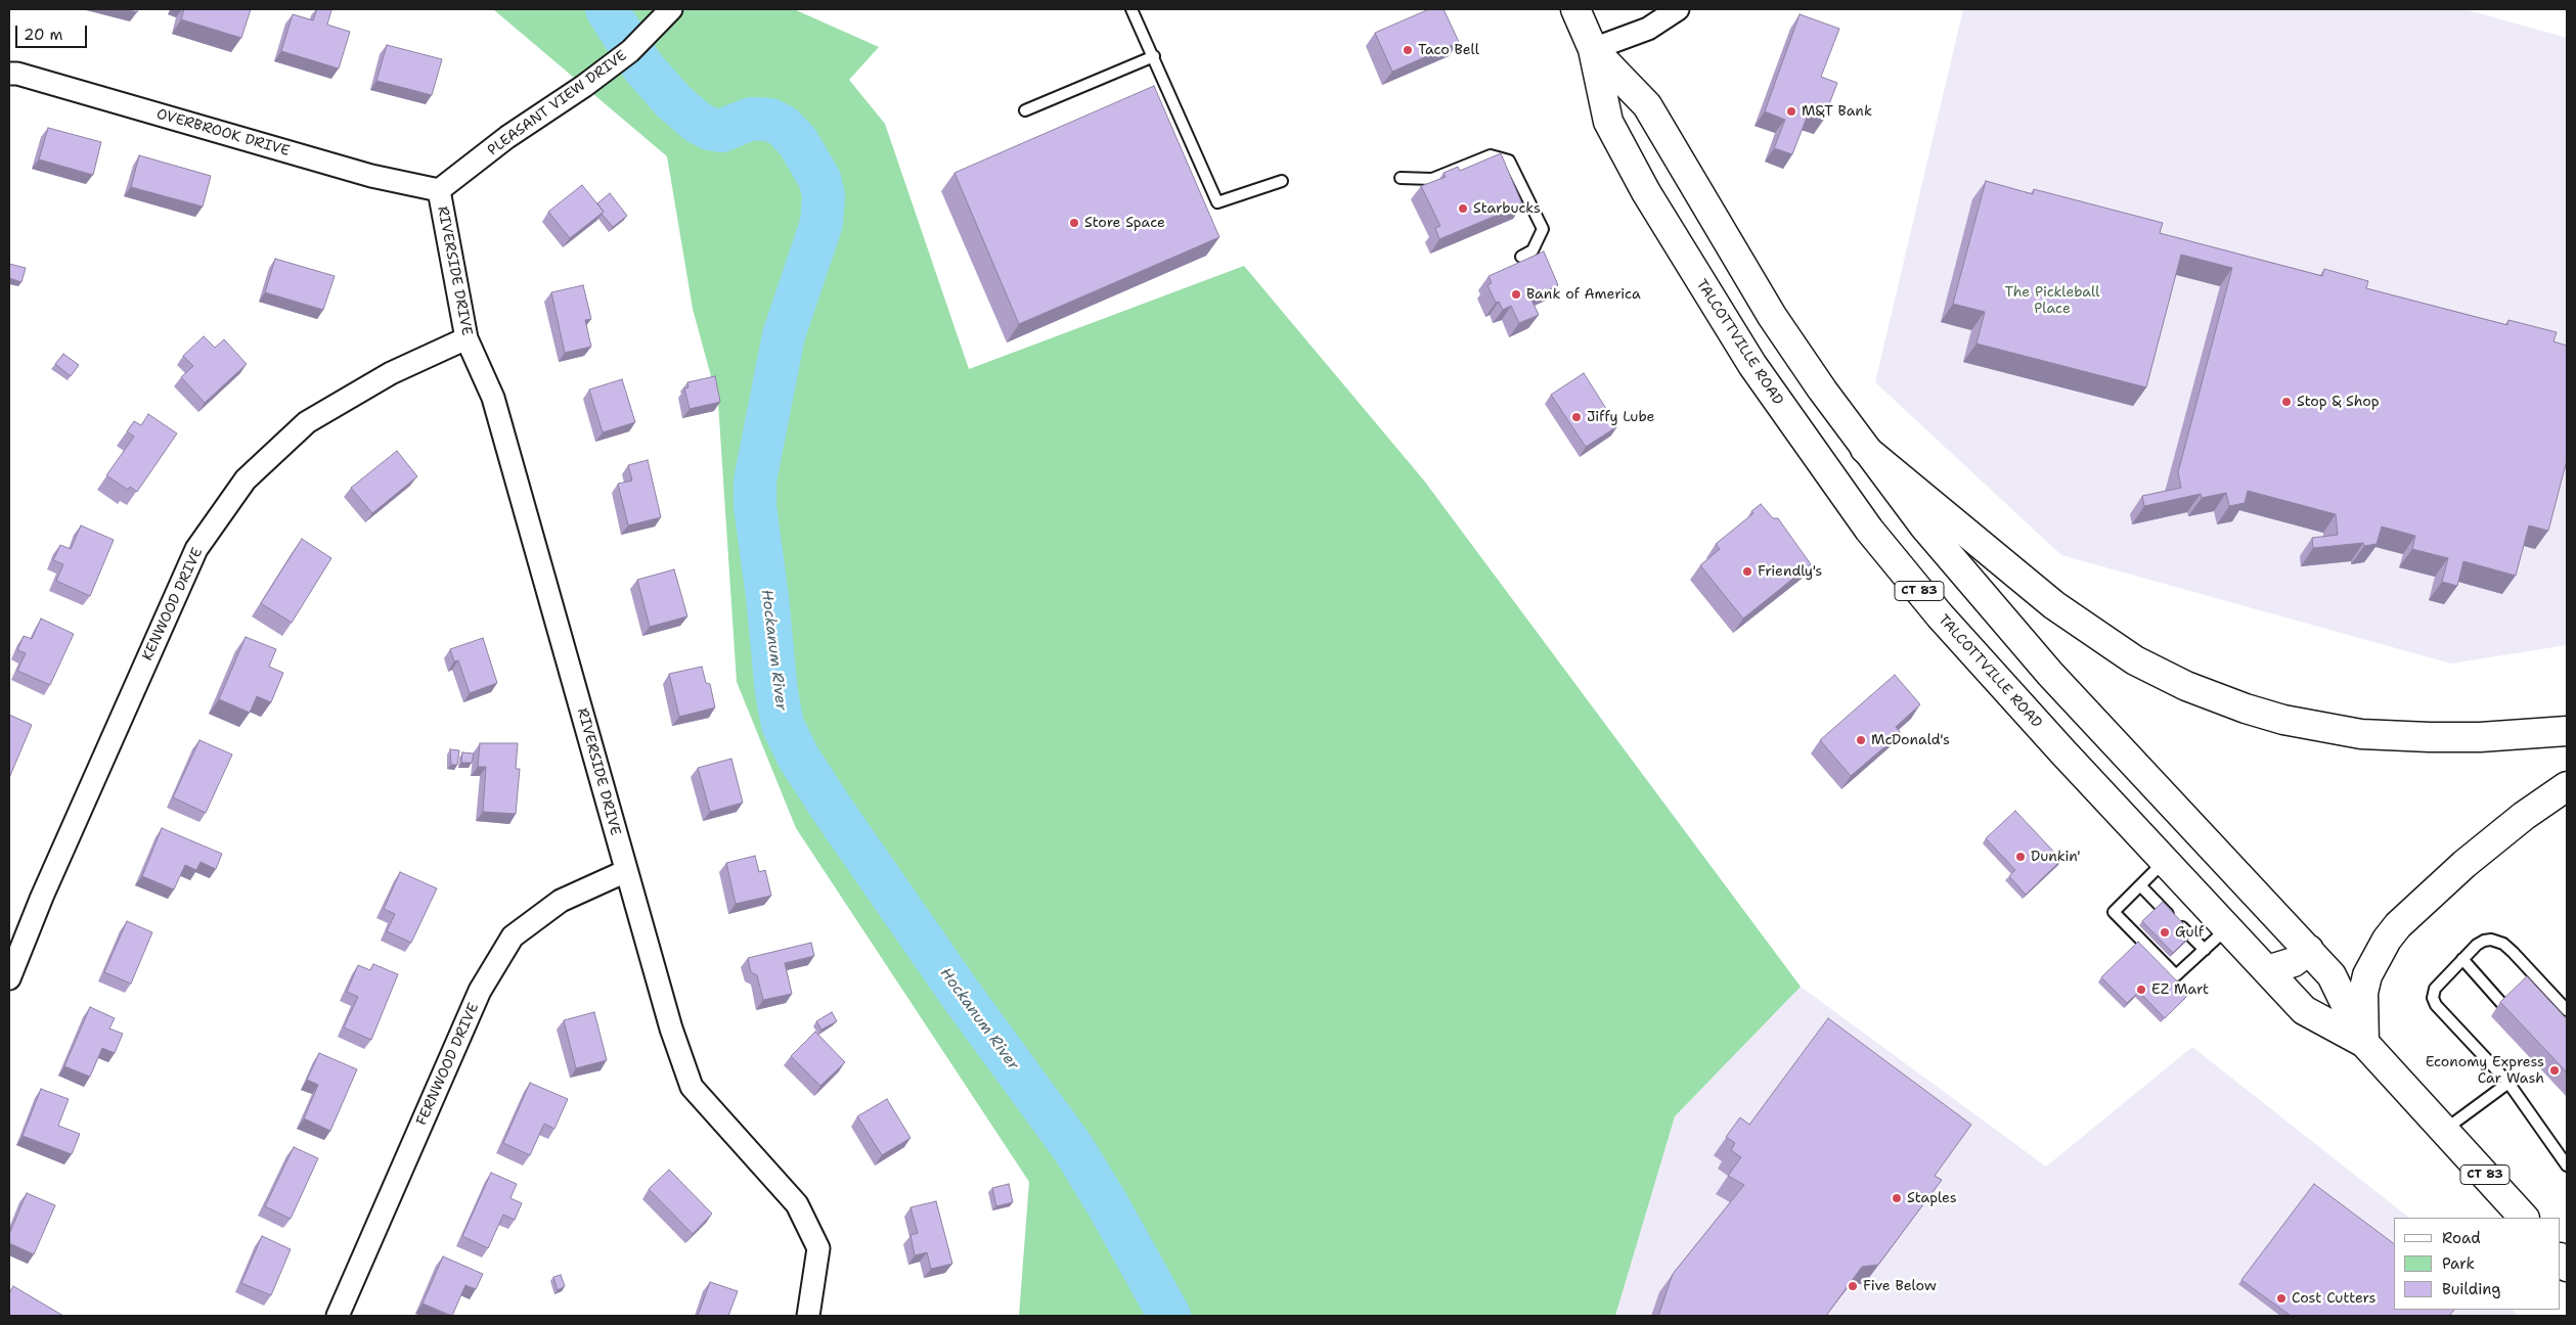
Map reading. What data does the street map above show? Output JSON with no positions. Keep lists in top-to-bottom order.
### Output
{
  "streets": {
    "main road": ["TALCOTTVILLE ROAD", "CT 83"],
    "street": [
      "PLEASANT VIEW DRIVE",
      "OVERBROOK DRIVE",
      "RIVERSIDE DRIVE",
      "KENWOOD DRIVE",
      "FERNWOOD DRIVE"
    ]
  },
  "crossings": [
    ["PLEASANT VIEW DRIVE", "OVERBROOK DRIVE"],
    ["PLEASANT VIEW DRIVE", "RIVERSIDE DRIVE"],
    ["OVERBROOK DRIVE", "RIVERSIDE DRIVE"],
    ["RIVERSIDE DRIVE", "KENWOOD DRIVE"],
    ["RIVERSIDE DRIVE", "FERNWOOD DRIVE"]
  ],
  "water": ["Hockanum River"],
  "parks": ["The Pickleball Place"],
  "places": [
    "Taco Bell",
    "M&T Bank",
    "Starbucks",
    "Store Space",
    "Bank of America",
    "Stop & Shop",
    "Jiffy Lube",
    "Friendly's",
    "McDonald's",
    "Dunkin'",
    "Gulf",
    "EZ Mart",
    "Economy Express Car Wash",
    "Staples",
    "Five Below",
    "Cost Cutters"
  ],
  "legend": ["Road", "Park", "Building"],
  "scale_bar": "20 m"
}
